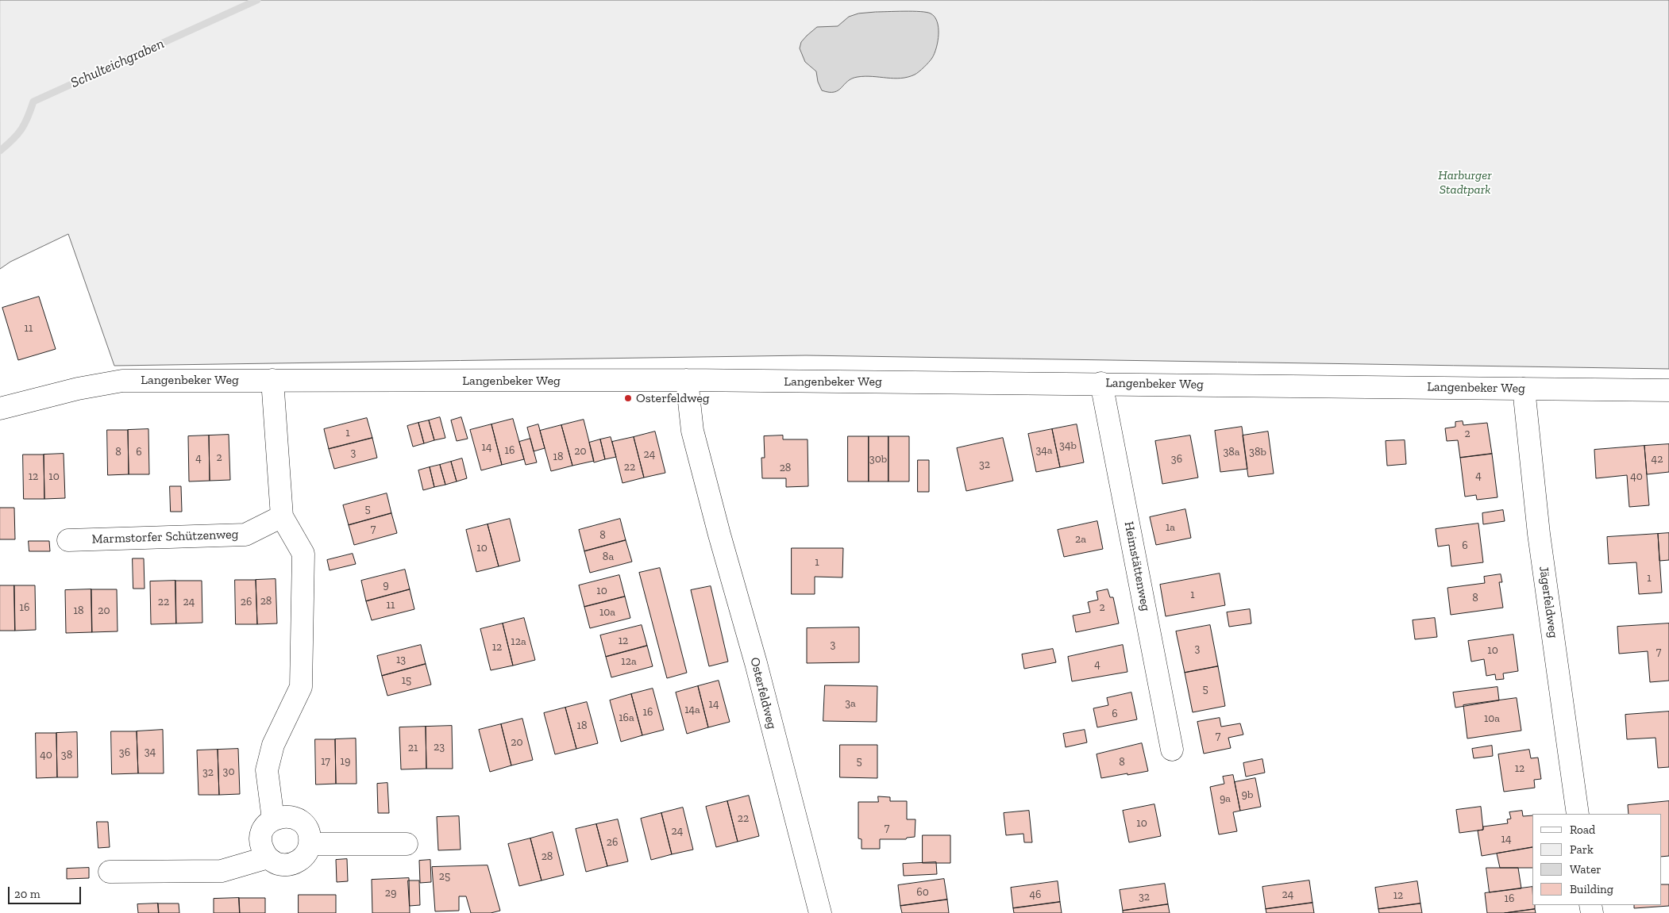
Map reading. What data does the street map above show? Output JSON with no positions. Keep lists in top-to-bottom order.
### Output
{
  "streets": {
    "street": [
      "Langenbeker Weg",
      "Marmstorfer Schützenweg",
      "Heimstättenweg",
      "Jägerfeldweg",
      "Osterfeldweg"
    ]
  },
  "crossings": [
    ["Langenbeker Weg", "Heimstättenweg"],
    ["Langenbeker Weg", "Jägerfeldweg"],
    ["Langenbeker Weg", "Osterfeldweg"]
  ],
  "water": ["Schulteichgraben"],
  "parks": ["Harburger Stadtpark"],
  "places": ["Osterfeldweg"],
  "house_numbers": [
    "11",
    "1",
    "2",
    "34b",
    "14",
    "16",
    "34a",
    "20",
    "8",
    "6",
    "38a",
    "38b",
    "3",
    "24",
    "18",
    "2",
    "4",
    "30b",
    "36",
    "42",
    "32",
    "22",
    "28",
    "4",
    "12",
    "10",
    "40",
    "5",
    "1a",
    "7",
    "8",
    "2a",
    "6",
    "10",
    "8a",
    "1",
    "1",
    "9",
    "10",
    "1",
    "8",
    "28",
    "22",
    "24",
    "26",
    "11",
    "16",
    "2",
    "18",
    "20",
    "10a",
    "12",
    "12a",
    "3",
    "12",
    "3",
    "10",
    "7",
    "13",
    "12a",
    "4",
    "15",
    "5",
    "3a",
    "14",
    "14a",
    "16",
    "6",
    "16a",
    "10a",
    "18",
    "7",
    "20",
    "23",
    "21",
    "34",
    "36",
    "40",
    "38",
    "17",
    "19",
    "5",
    "8",
    "12",
    "30",
    "32",
    "9b",
    "9a",
    "22",
    "10",
    "7",
    "24",
    "14",
    "26",
    "28",
    "25",
    "60",
    "29",
    "46",
    "24",
    "12",
    "32",
    "16"
  ],
  "legend": [
    "Road",
    "Park",
    "Water",
    "Building"
  ],
  "scale_bar": "20 m"
}
